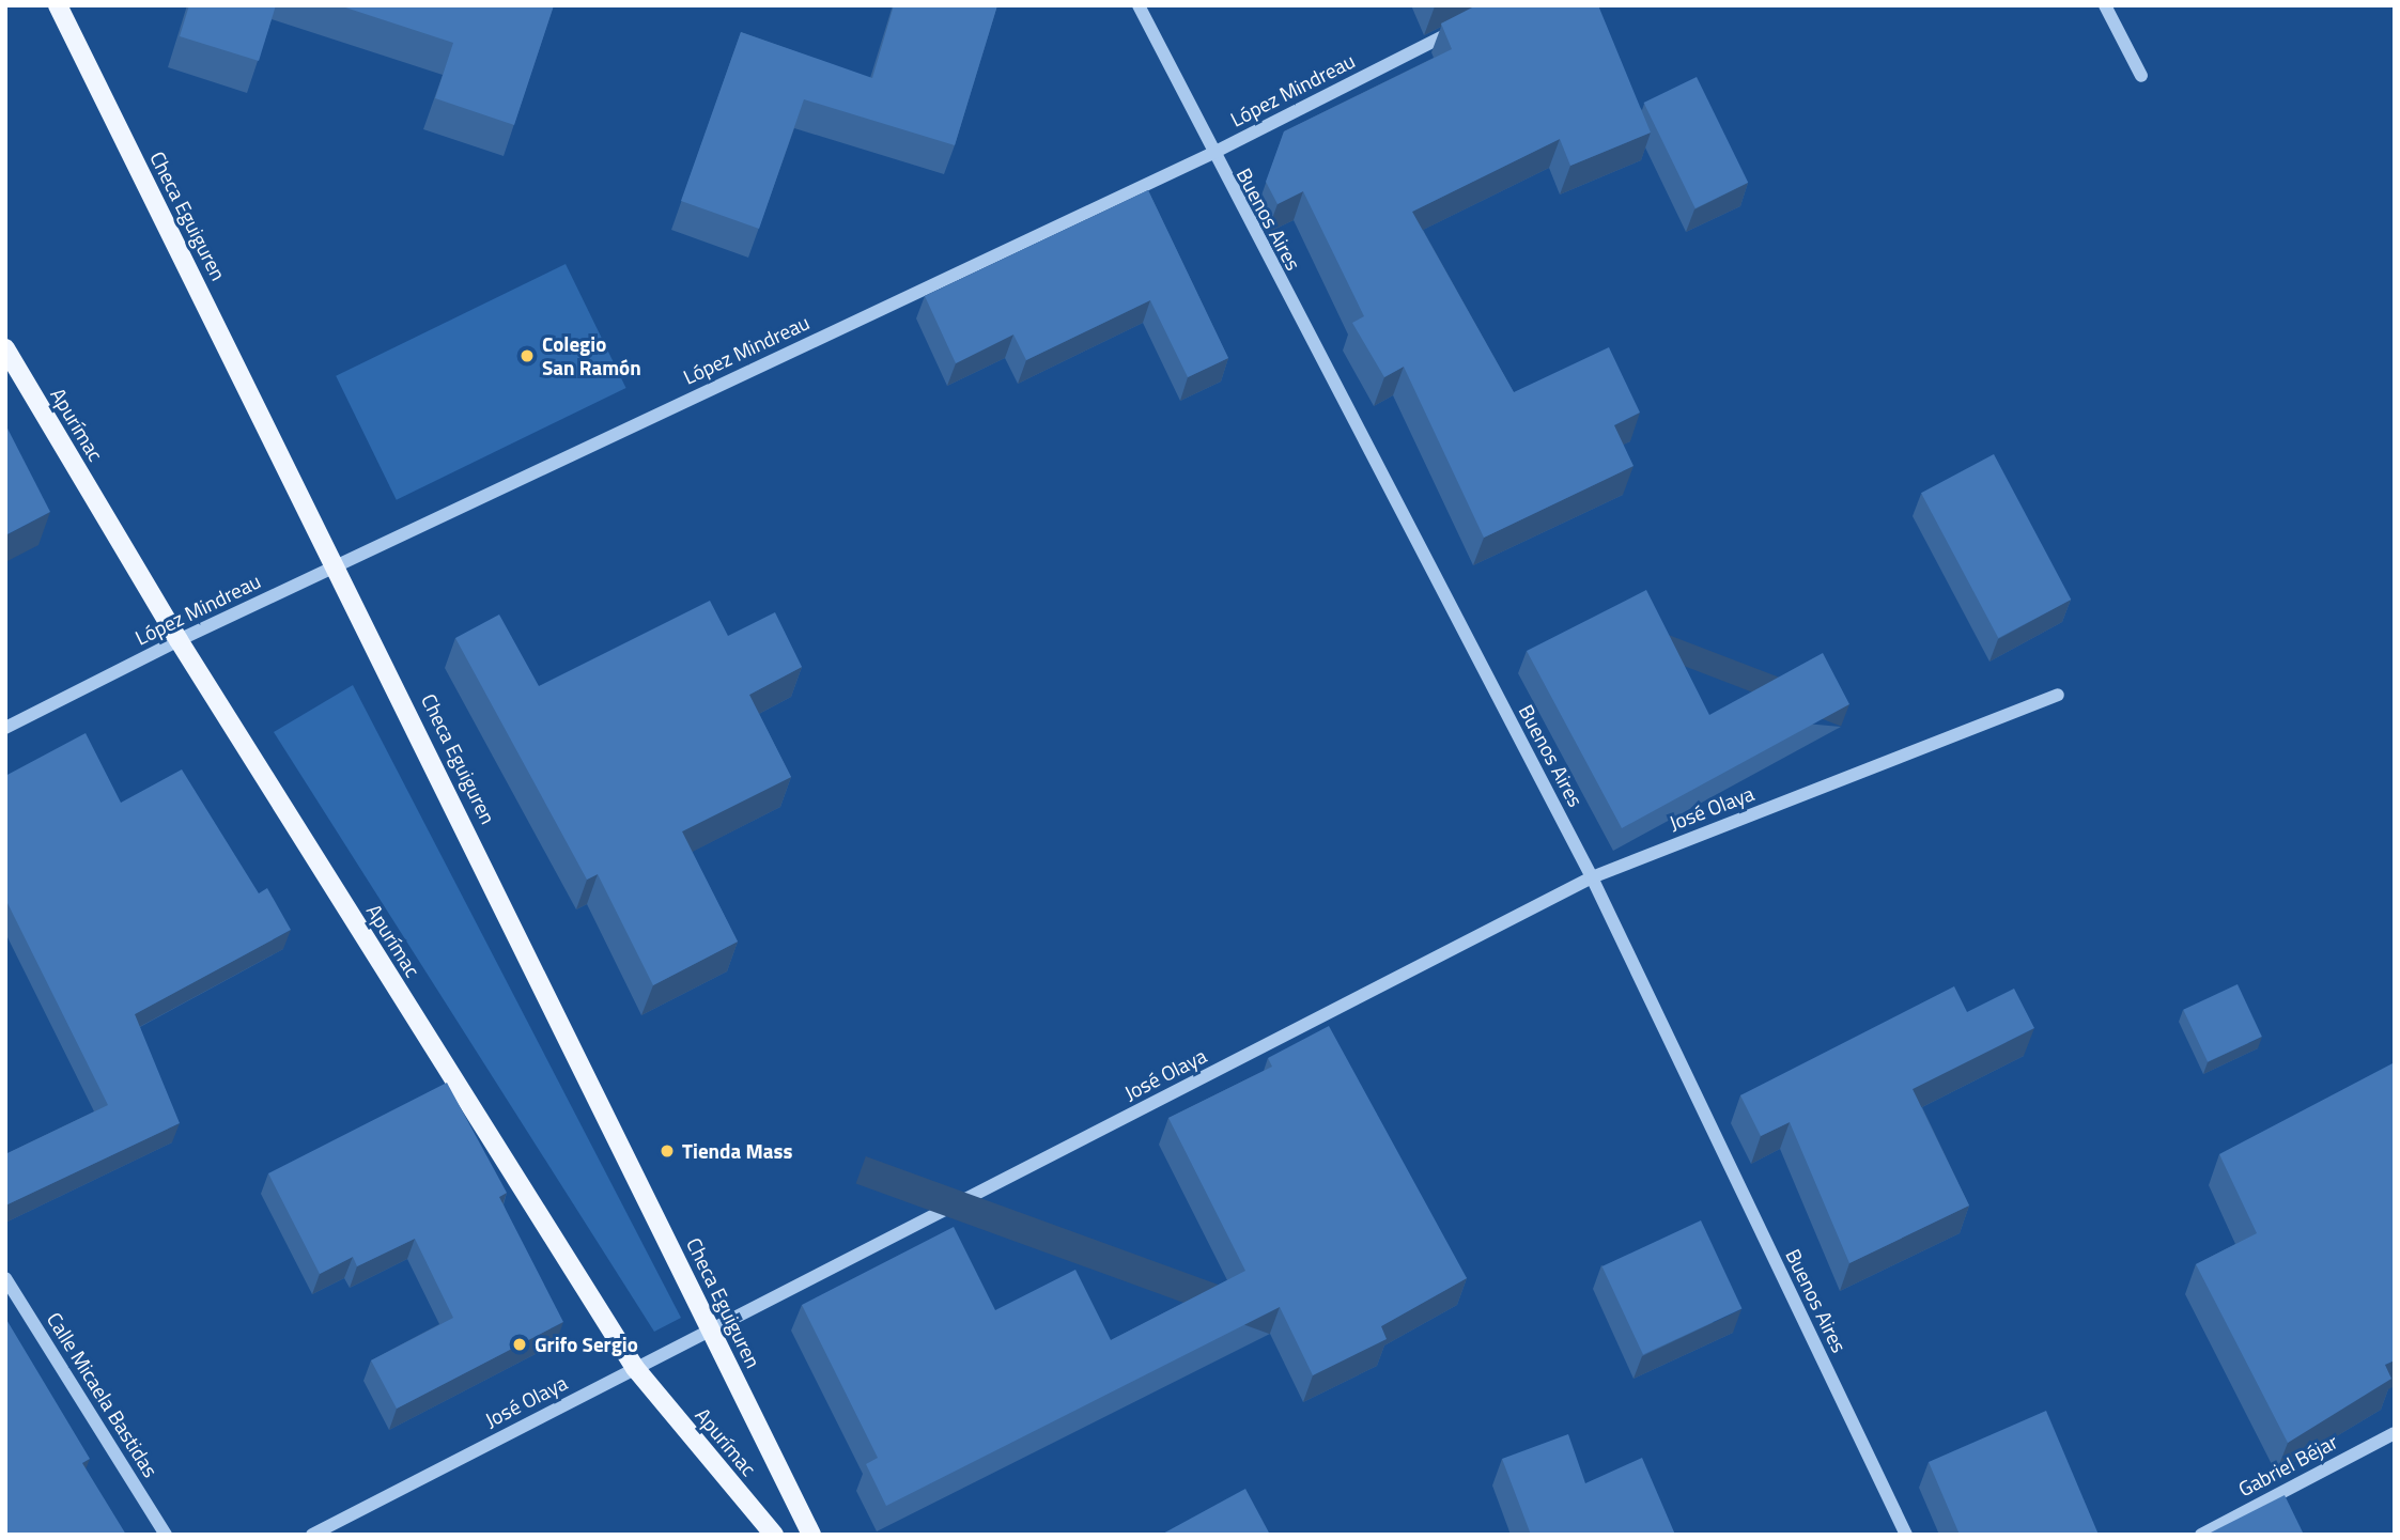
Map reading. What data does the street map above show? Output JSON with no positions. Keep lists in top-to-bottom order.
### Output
{
  "streets": {
    "main road": ["Checa Eguiguren", "Apurímac"],
    "street": [
      "López Mindreau",
      "Buenos Aires",
      "José Olaya",
      "Calle Micaela Bastidas",
      "Gabriel Béjar"
    ]
  },
  "crossings": [
    ["López Mindreau", "Checa Eguiguren"],
    ["López Mindreau", "Buenos Aires"],
    ["López Mindreau", "Apurímac"],
    ["Checa Eguiguren", "José Olaya"],
    ["Buenos Aires", "José Olaya"],
    ["Apurímac", "José Olaya"]
  ],
  "places": ["Colegio San Ramón", "Tienda Mass", "Grifo Sergio"]
}
